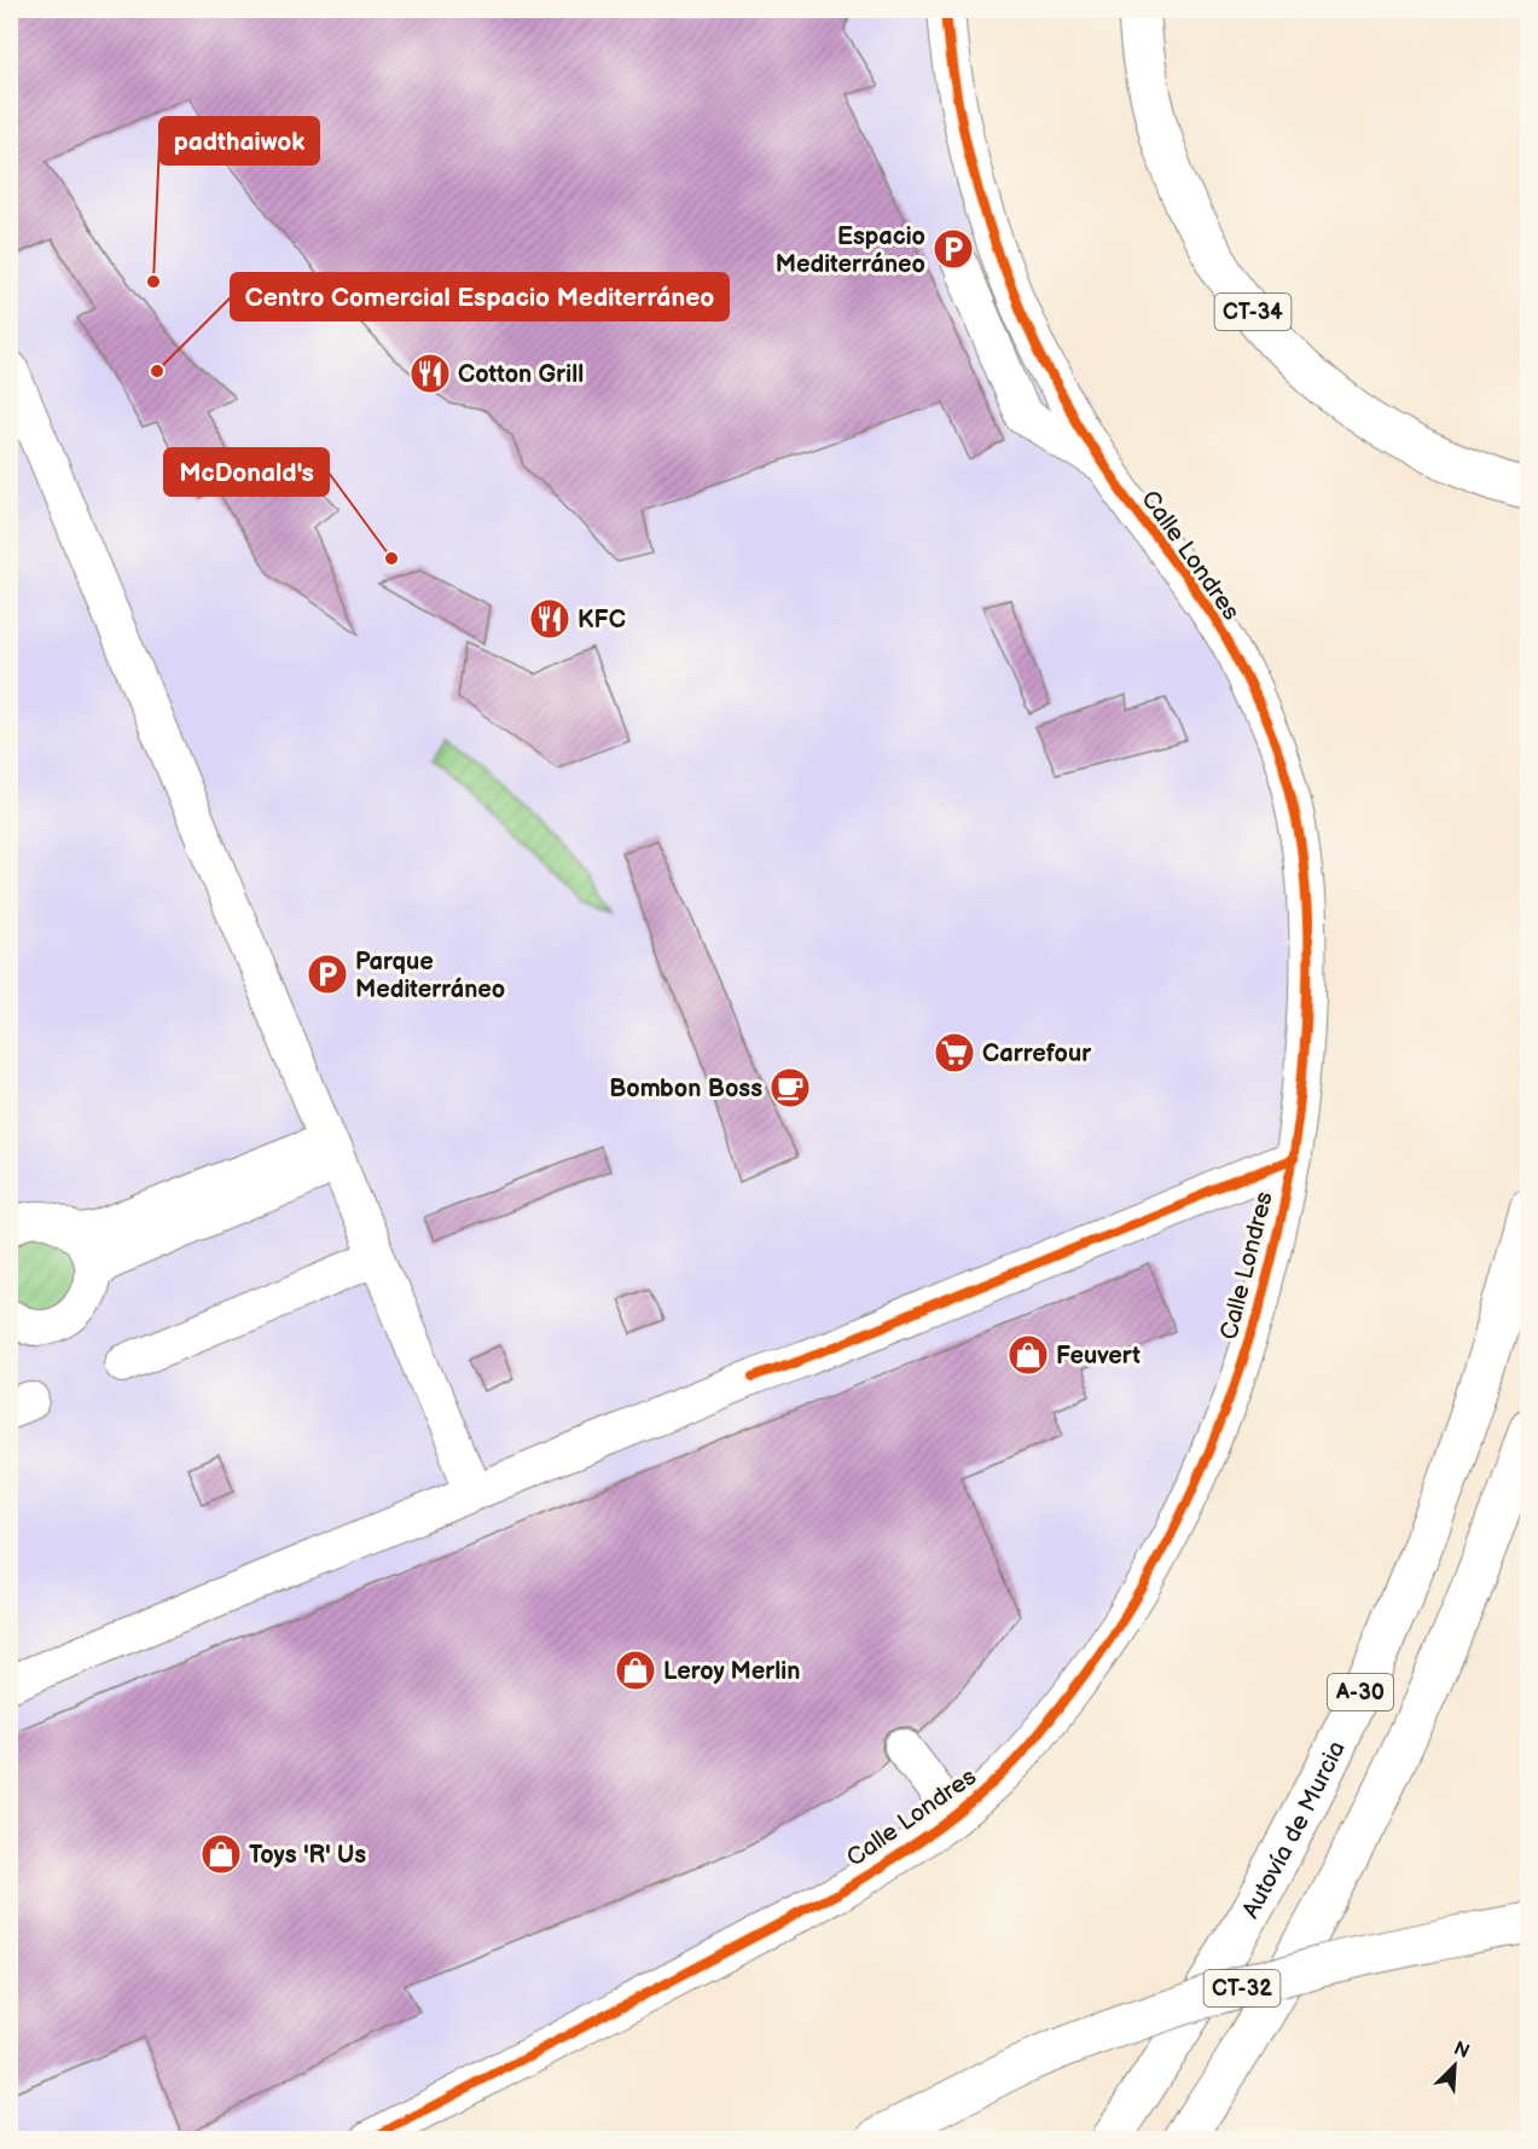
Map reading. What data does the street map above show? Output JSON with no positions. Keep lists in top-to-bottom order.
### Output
{
  "streets": {
    "highway": [
      "CT-34",
      "A-30",
      "Autovía de Murcia",
      "CT-32"
    ],
    "street": ["Calle Londres"]
  },
  "places": {
    "parking": ["Espacio Mediterráneo", "Parque Mediterráneo"],
    "other": ["padthaiwok", "Centro Comercial Espacio Mediterráneo", "McDonald's"],
    "restaurant": ["Cotton Grill", "KFC"],
    "supermarket": ["Carrefour"],
    "cafe": ["Bombon Boss"],
    "shop": ["Feuvert", "Leroy Merlin", "Toys 'R' Us"]
  },
  "north": "top right"
}
